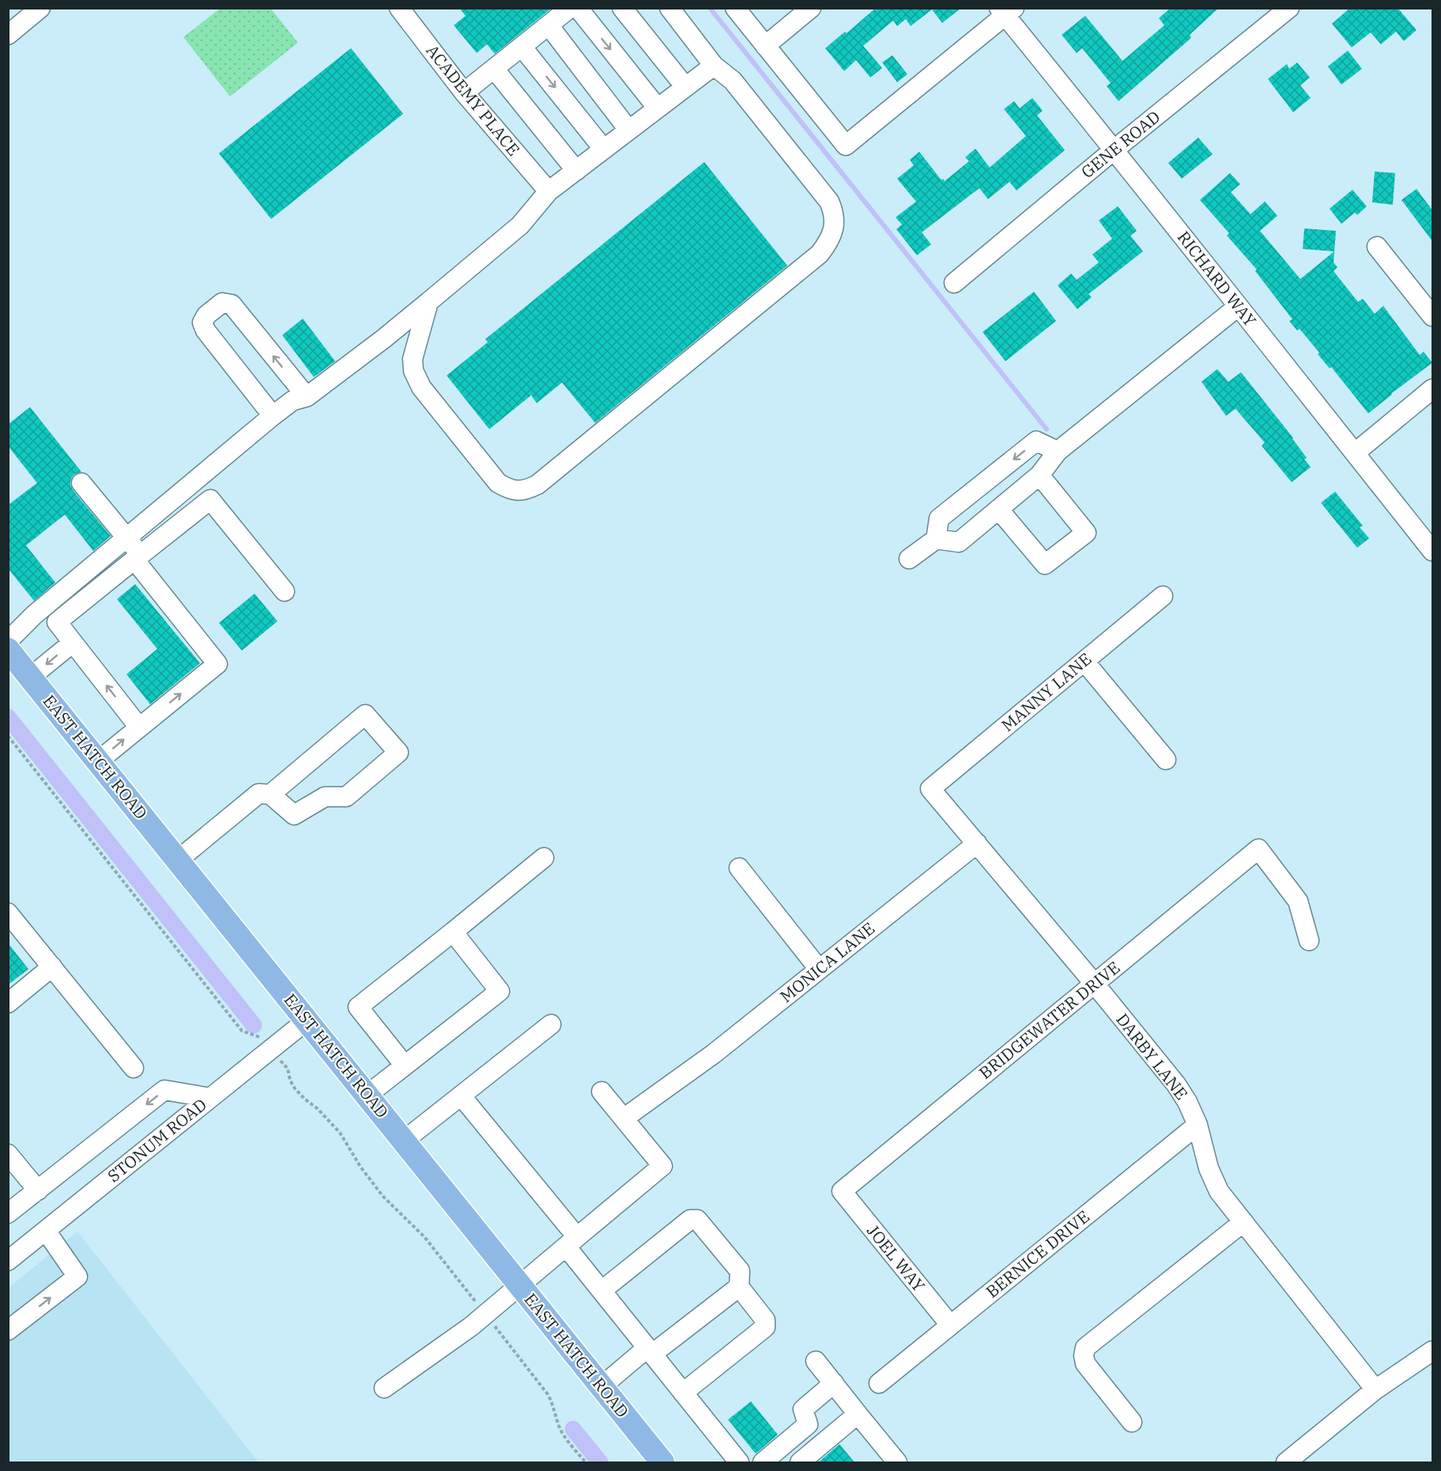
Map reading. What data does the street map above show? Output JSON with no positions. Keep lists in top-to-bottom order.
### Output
{
  "streets": {
    "main road": ["EAST HATCH ROAD"],
    "street": [
      "ACADEMY PLACE",
      "GENE ROAD",
      "RICHARD WAY",
      "MANNY LANE",
      "MONICA LANE",
      "BRIDGEWATER DRIVE",
      "DARBY LANE",
      "STONUM ROAD",
      "BERNICE DRIVE",
      "JOEL WAY"
    ]
  },
  "crossings": [
    ["GENE ROAD", "RICHARD WAY"],
    ["MANNY LANE", "DARBY LANE"],
    ["EAST HATCH ROAD", "STONUM ROAD"],
    ["MONICA LANE", "DARBY LANE"],
    ["BRIDGEWATER DRIVE", "DARBY LANE"],
    ["BRIDGEWATER DRIVE", "JOEL WAY"],
    ["DARBY LANE", "BERNICE DRIVE"],
    ["BERNICE DRIVE", "JOEL WAY"]
  ]
}
